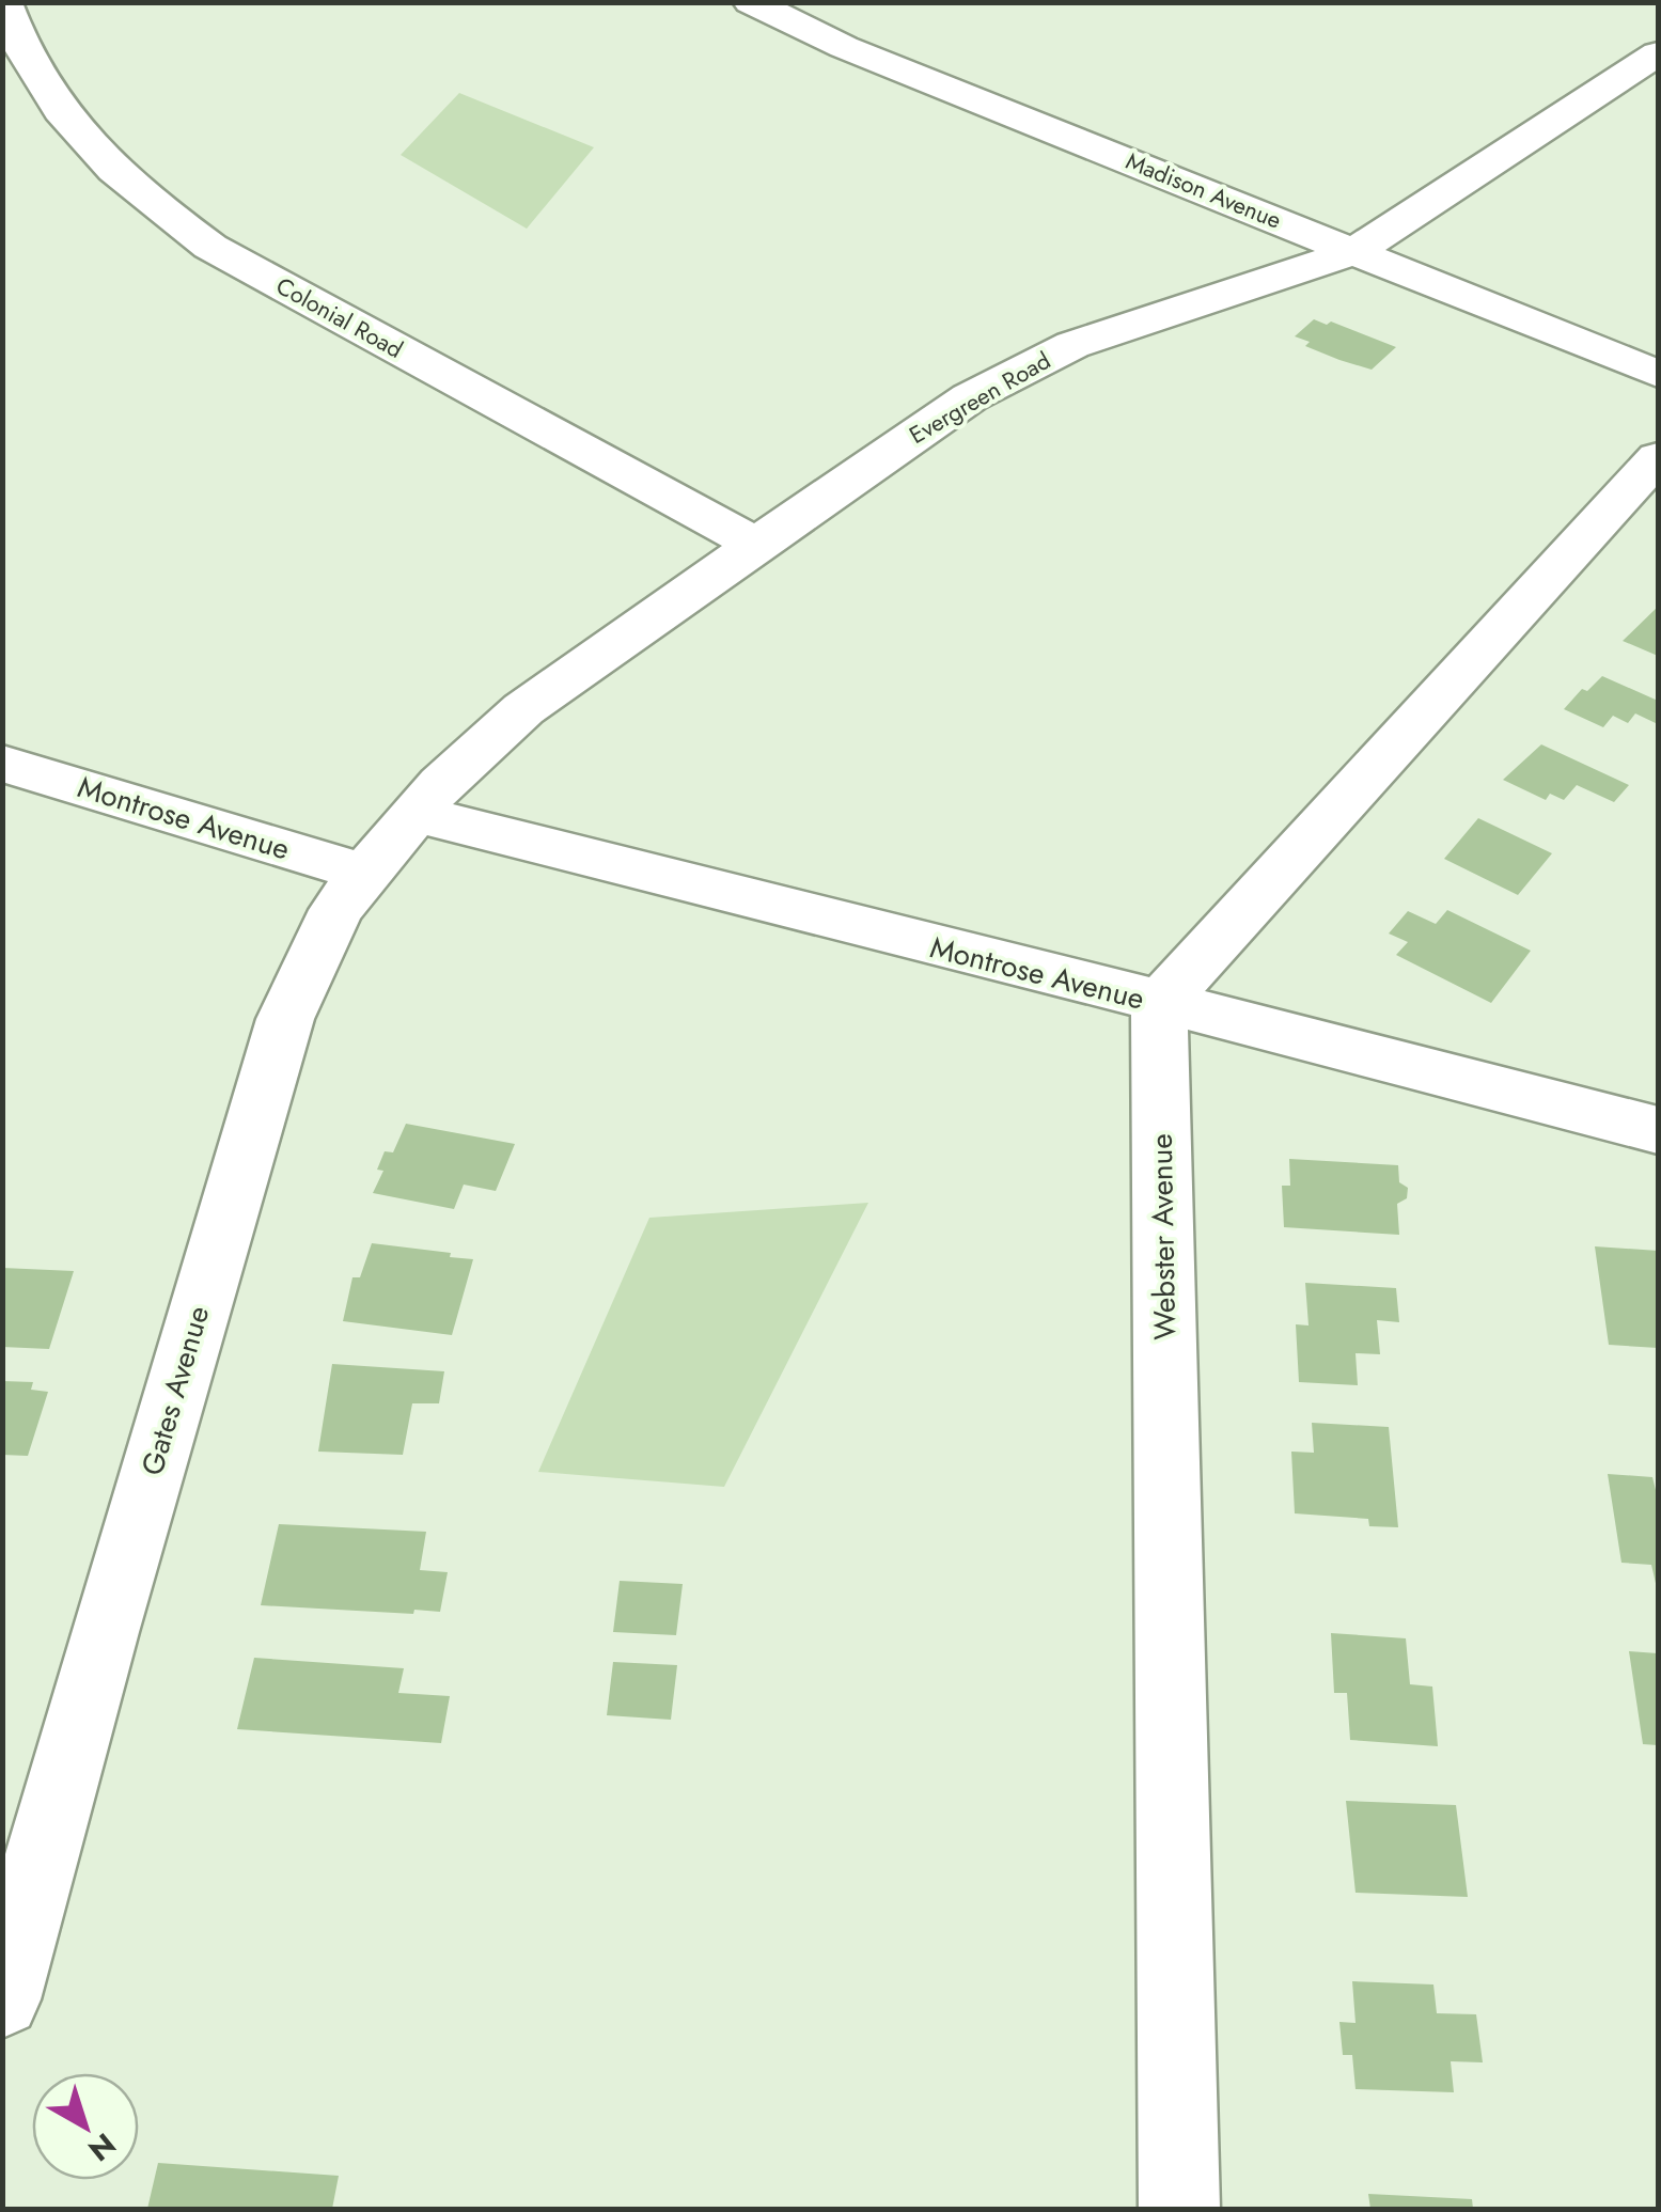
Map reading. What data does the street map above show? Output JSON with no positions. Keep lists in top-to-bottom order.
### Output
{
  "streets": {
    "street": [
      "Madison Avenue",
      "Colonial Road",
      "Evergreen Road",
      "Montrose Avenue",
      "Webster Avenue",
      "Gates Avenue"
    ]
  },
  "crossings": [
    ["Madison Avenue", "Evergreen Road"],
    ["Colonial Road", "Evergreen Road"],
    ["Evergreen Road", "Montrose Avenue"],
    ["Evergreen Road", "Gates Avenue"],
    ["Montrose Avenue", "Webster Avenue"],
    ["Montrose Avenue", "Gates Avenue"]
  ],
  "north": "bottom right"
}
